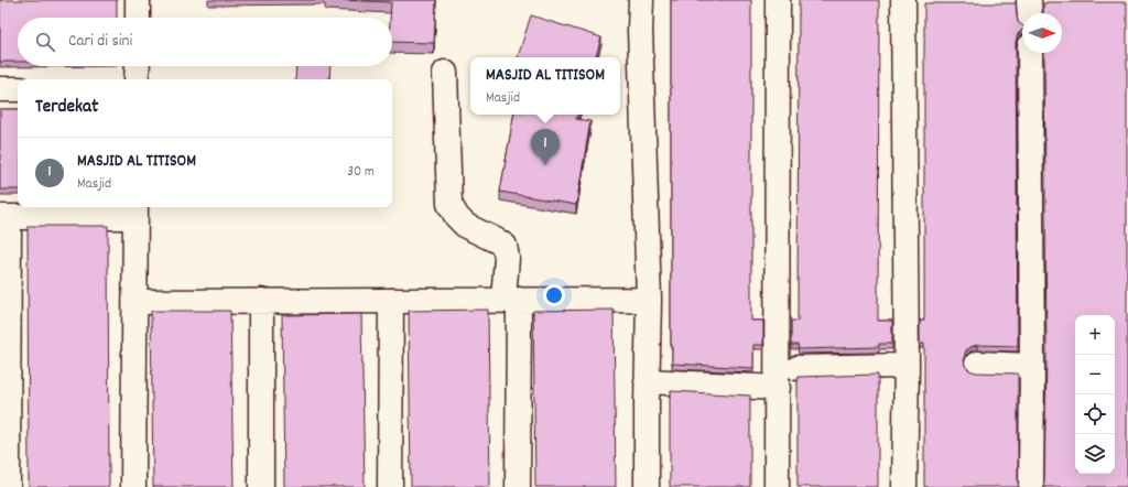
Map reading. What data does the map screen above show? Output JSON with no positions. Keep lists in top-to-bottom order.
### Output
{
  "north": "right",
  "page": {
    "search": "Cari di sini",
    "popup": ["MASJID AL TITISOM", "Masjid"],
    "heading": "Terdekat",
    "pins": "1",
    "list": [
      {
        "mark": "1",
        "name": "MASJID AL TITISOM",
        "note": "Masjid",
        "value": "30 m"
      }
    ],
    "map_buttons": ["+", "−"]
  }
}
